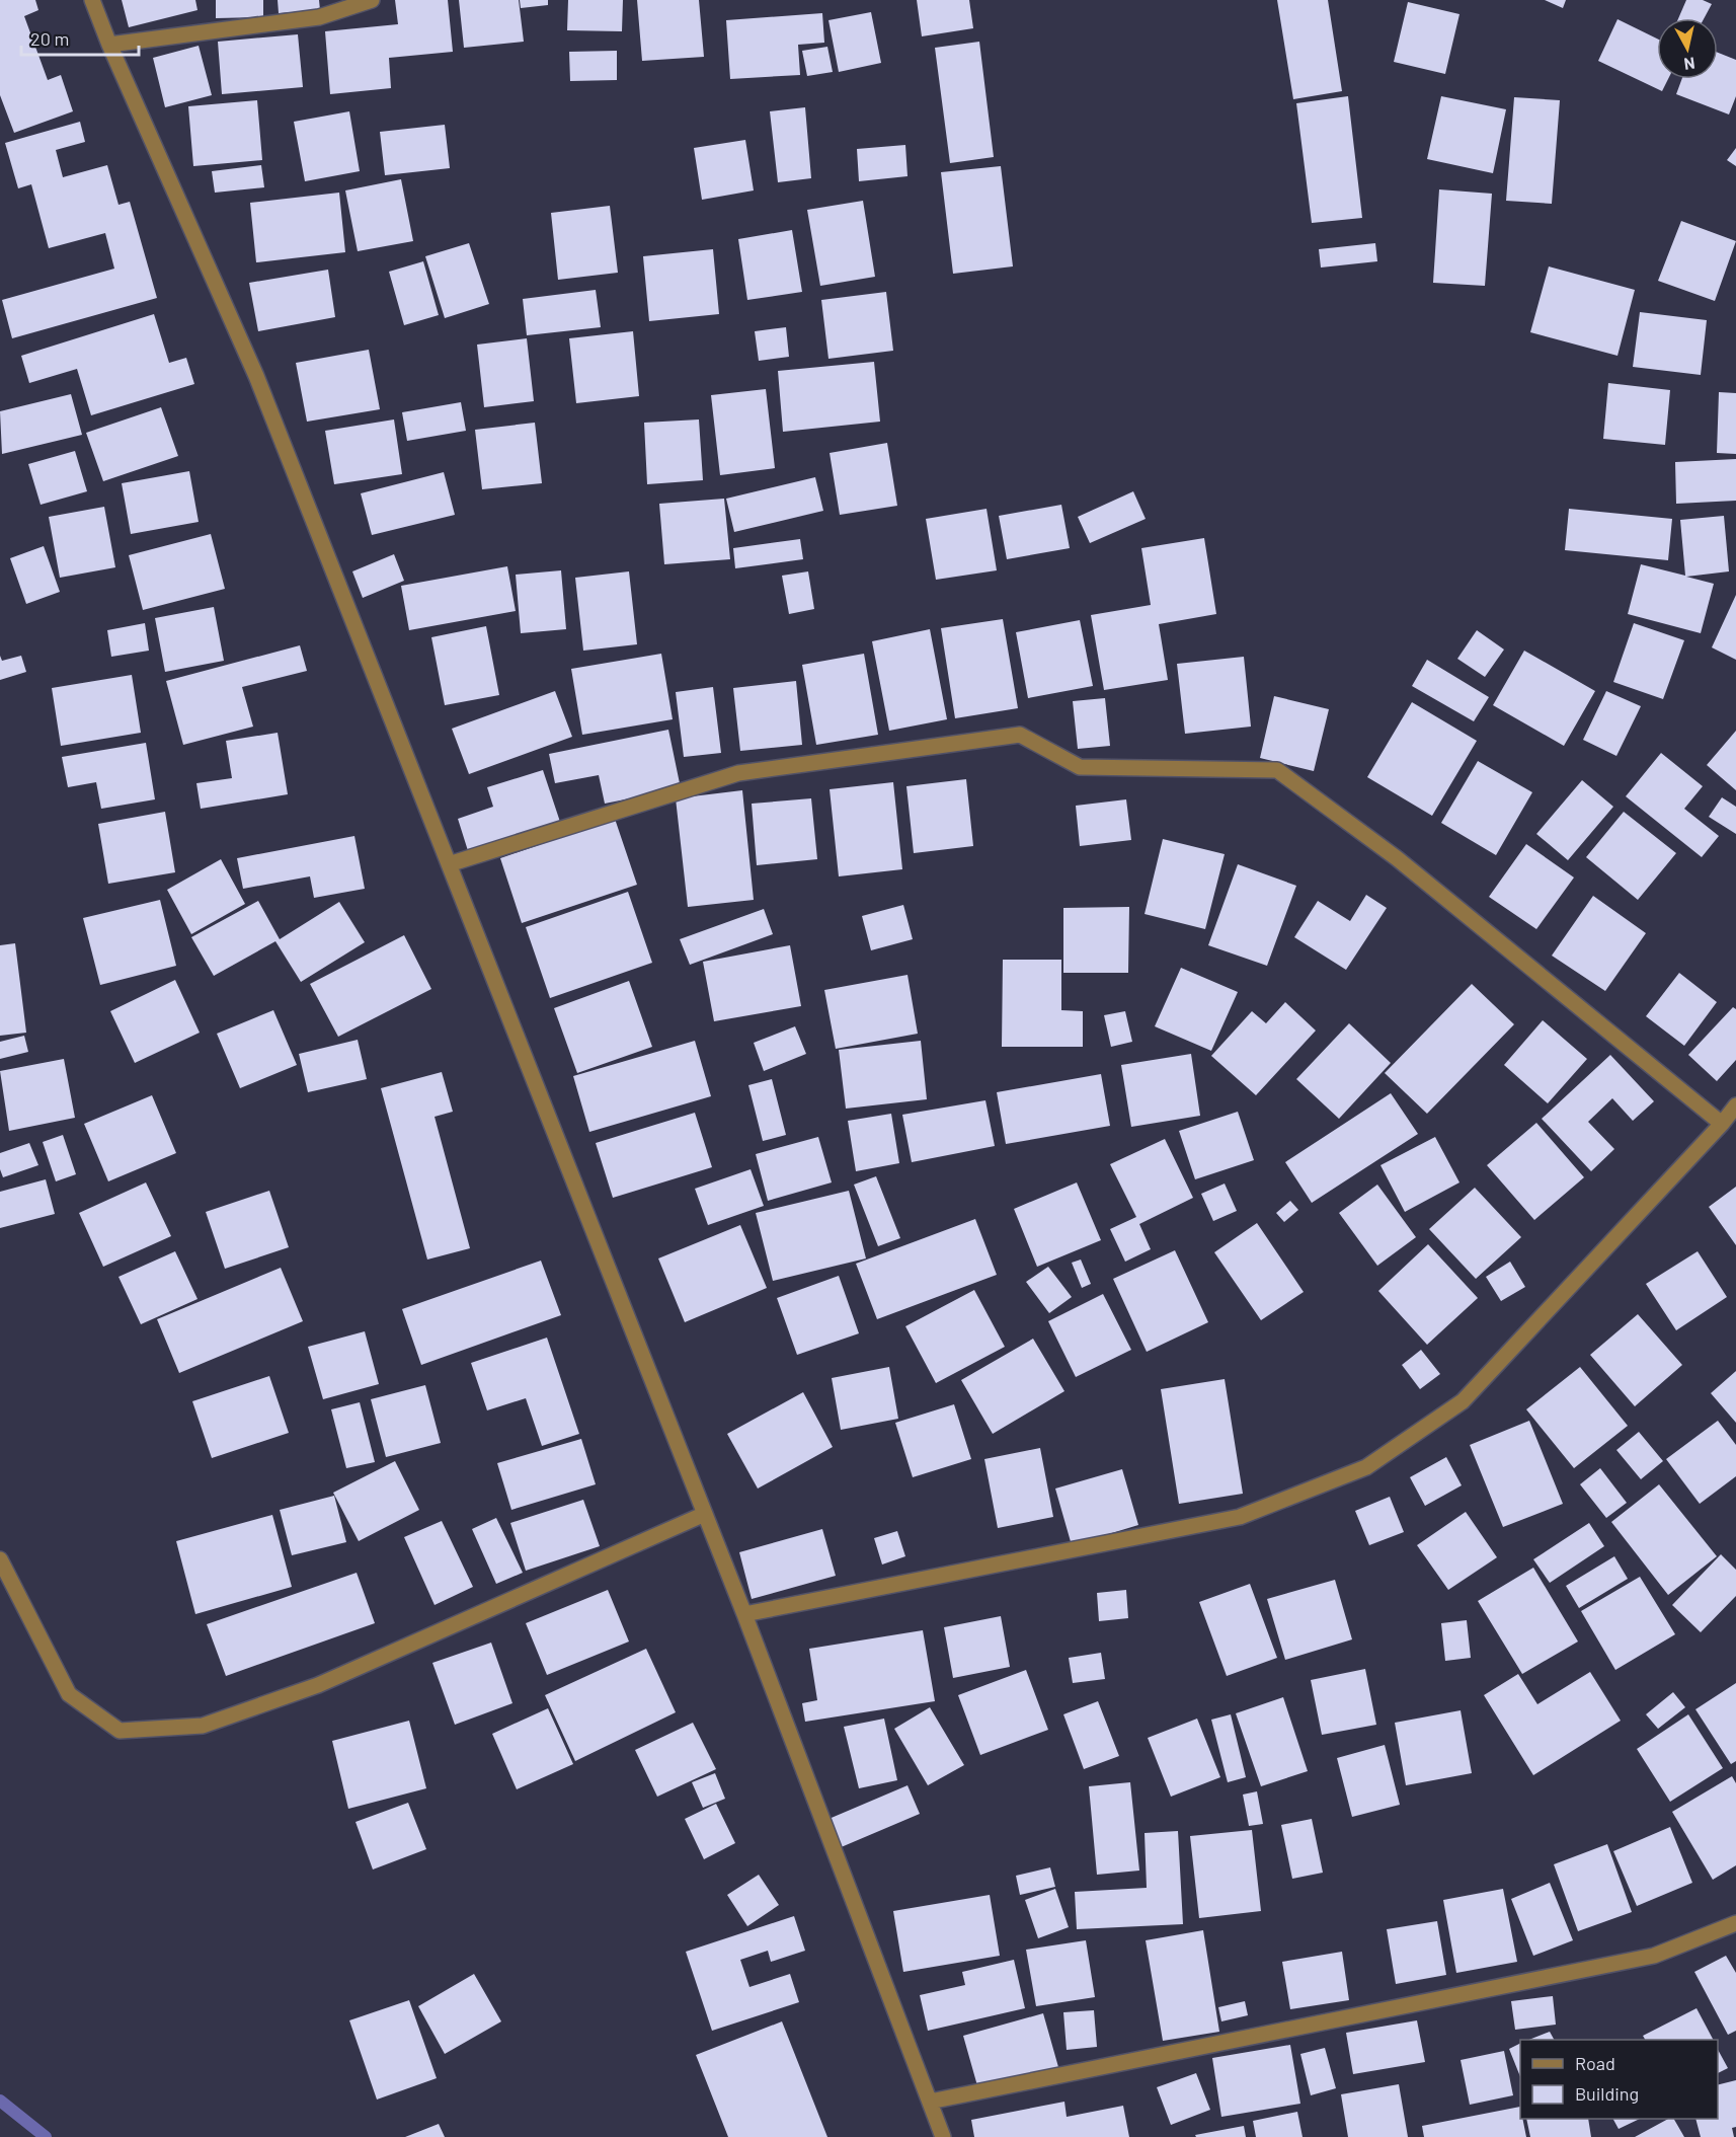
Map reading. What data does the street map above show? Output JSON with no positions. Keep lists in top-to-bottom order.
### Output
{
  "legend": ["Road", "Building"],
  "scale_bar": "20 m",
  "north": "bottom"
}
